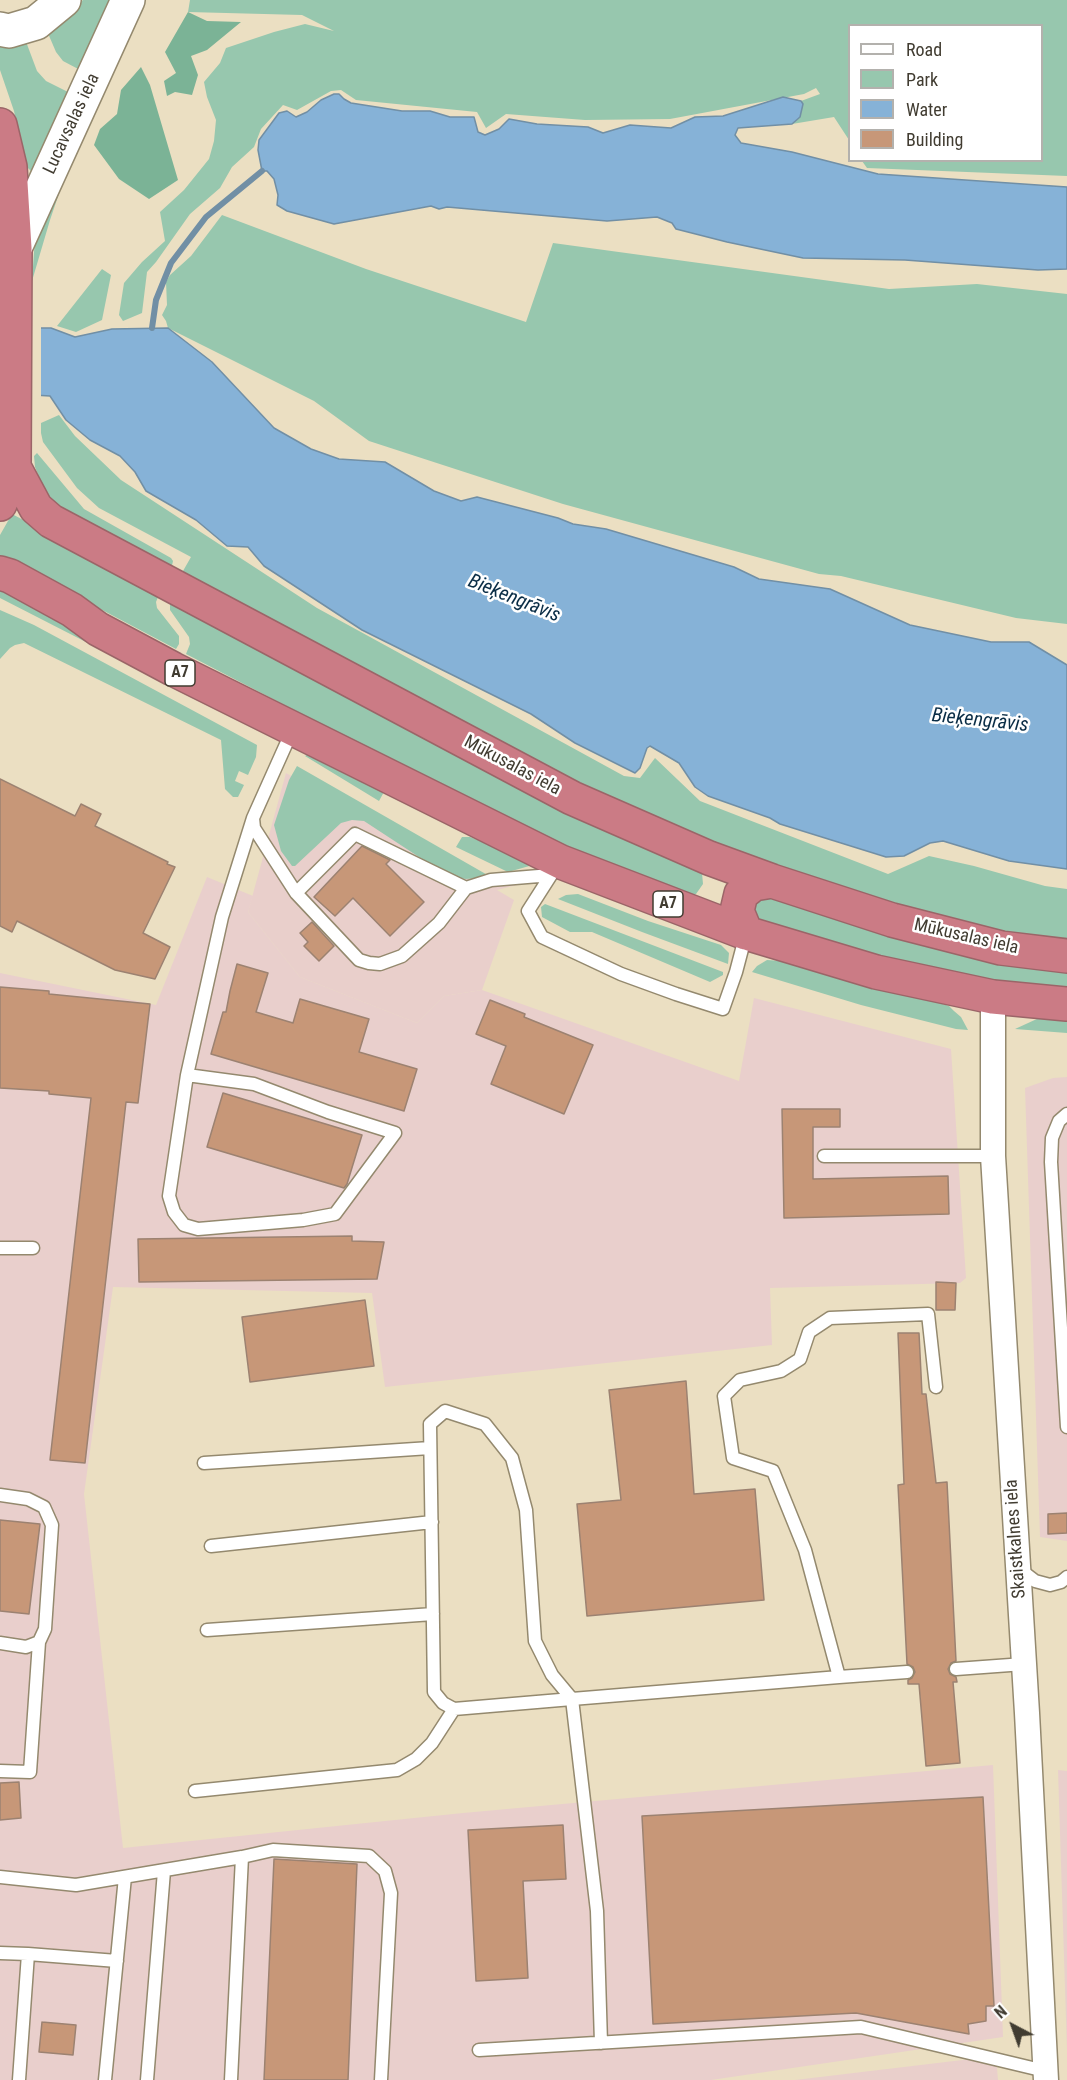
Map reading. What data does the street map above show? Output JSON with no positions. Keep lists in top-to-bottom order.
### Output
{
  "streets": {
    "highway": ["A7", "Mūkusalas iela"],
    "street": ["Lucavsalas iela", "Skaistkalnes iela"]
  },
  "crossings": [
    ["Lucavsalas iela", "Mūkusalas iela"],
    ["A7", "Skaistkalnes iela"]
  ],
  "water": ["Bieķengrāvis"],
  "legend": [
    "Road",
    "Park",
    "Water",
    "Building"
  ],
  "north": "top left"
}
